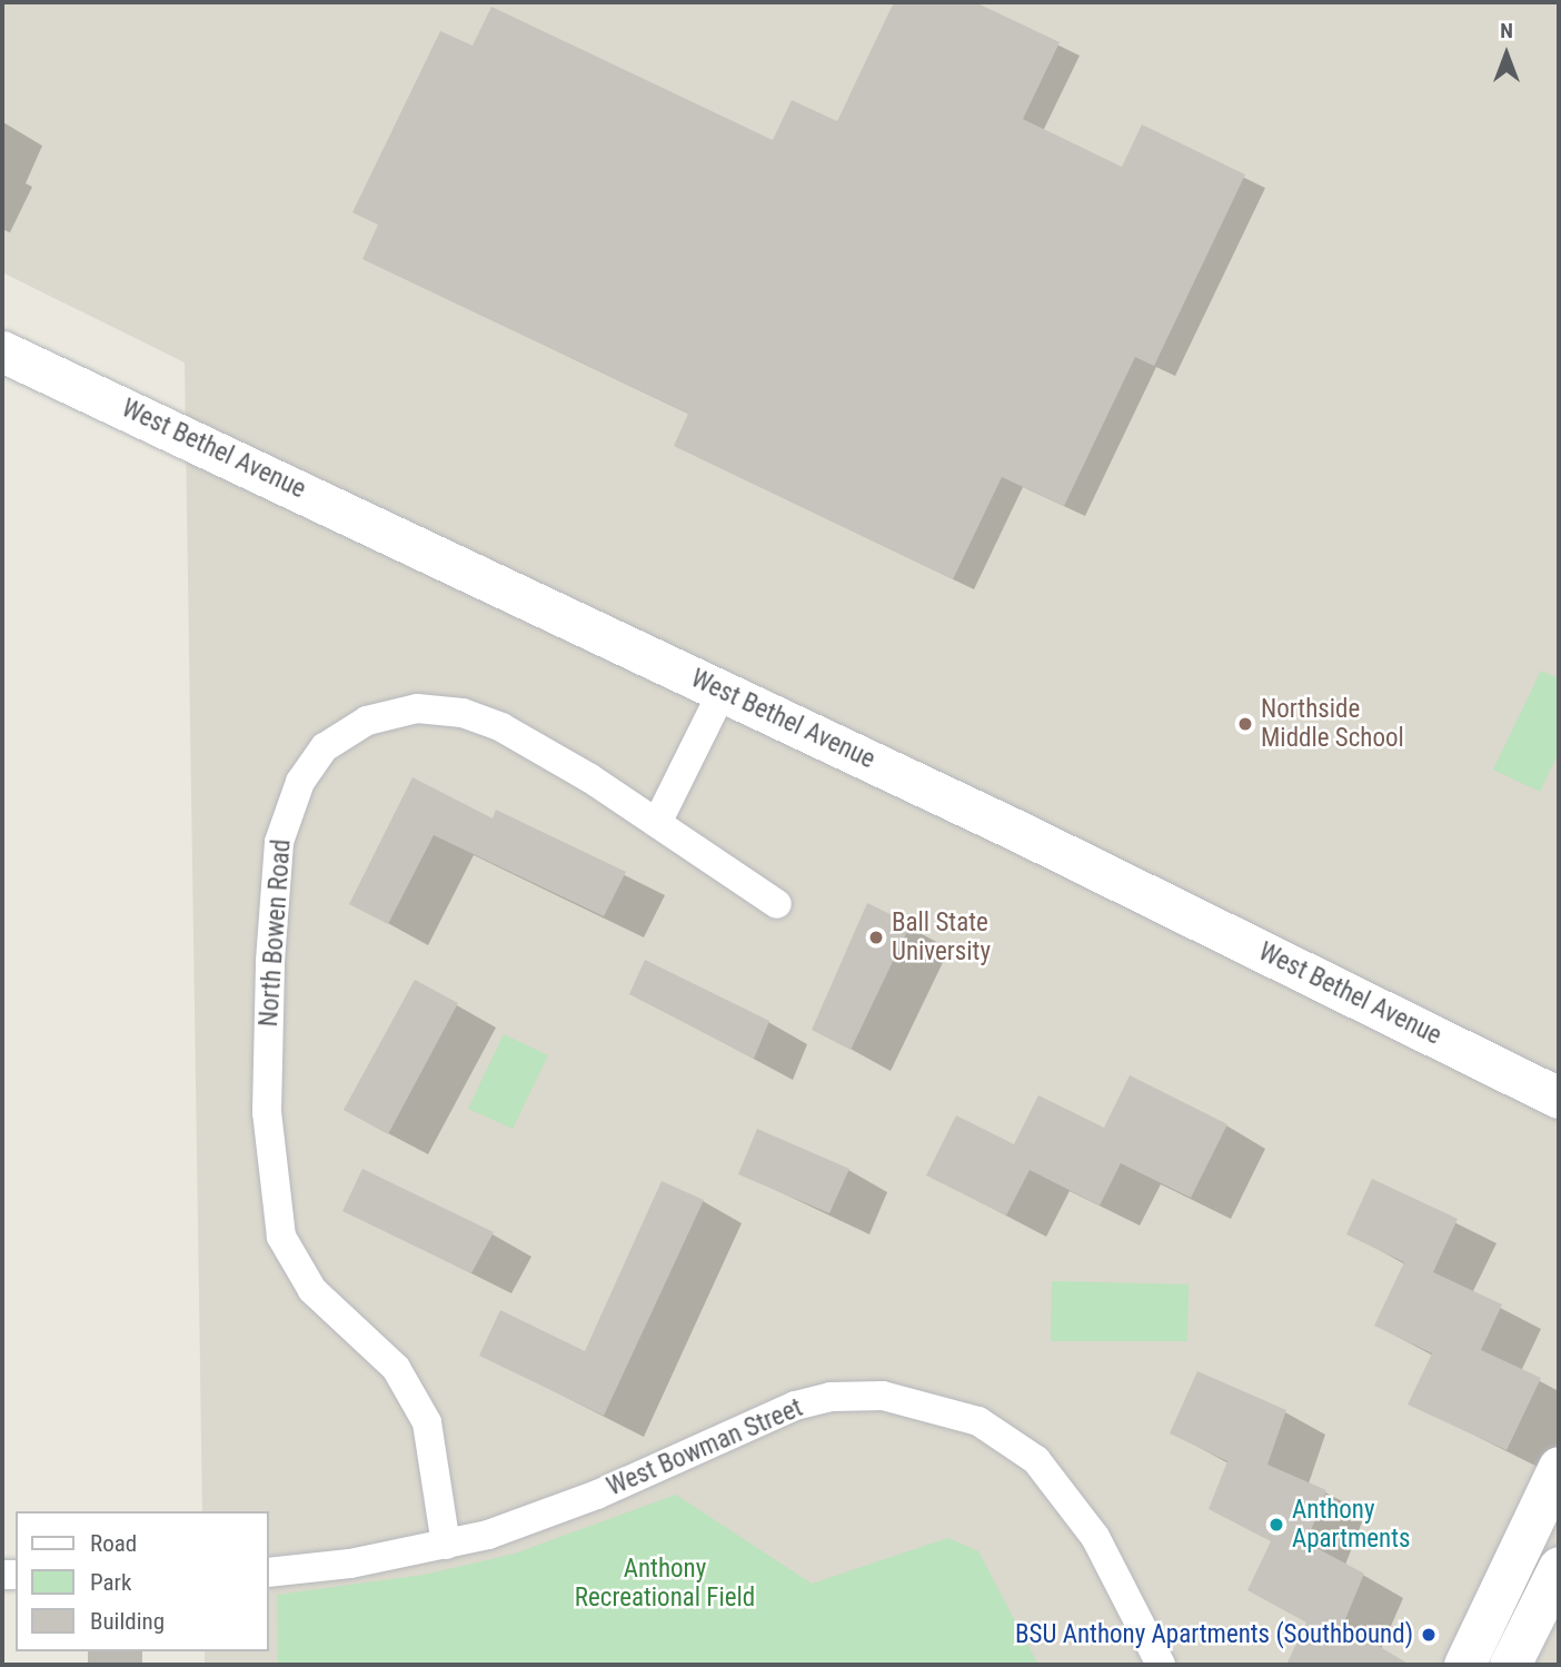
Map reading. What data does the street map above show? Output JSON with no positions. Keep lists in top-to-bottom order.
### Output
{
  "streets": {
    "main road": ["West Bethel Avenue"],
    "street": ["North Bowen Road", "West Bowman Street"]
  },
  "crossings": [
    ["North Bowen Road", "West Bowman Street"]
  ],
  "parks": ["Anthony Recreational Field"],
  "places": [
    "Northside Middle School",
    "Ball State University",
    "Anthony Apartments",
    "BSU Anthony Apartments (Southbound)"
  ],
  "legend": ["Road", "Park", "Building"],
  "north": "top"
}
